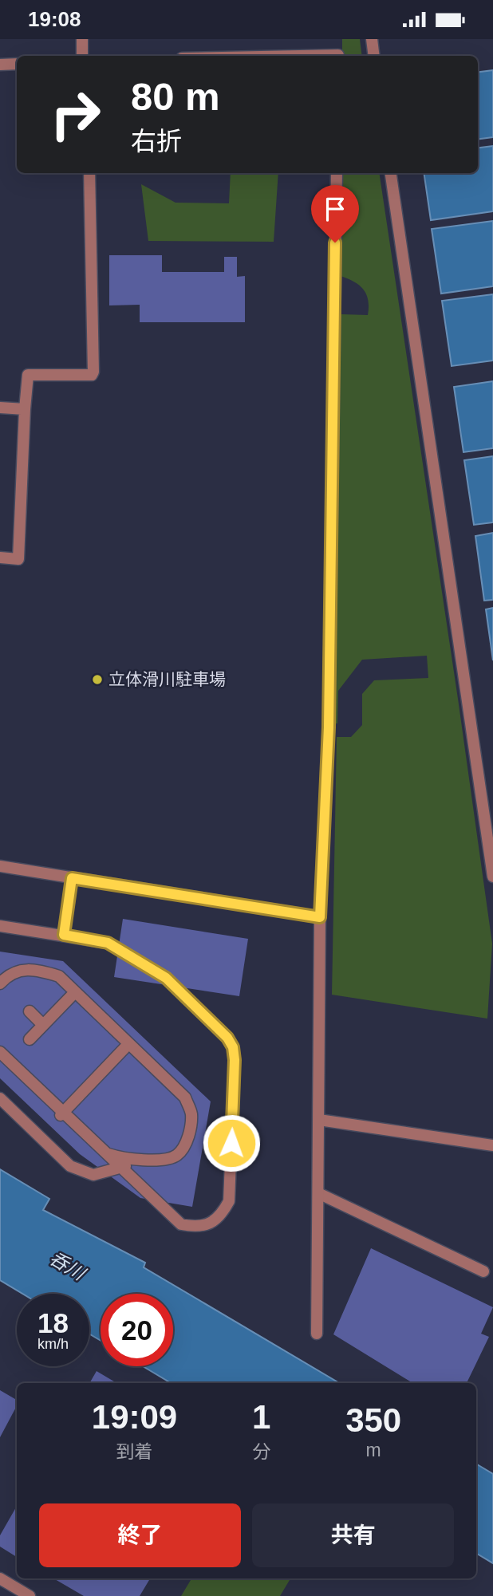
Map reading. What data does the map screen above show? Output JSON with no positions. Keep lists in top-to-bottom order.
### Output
{
  "water": ["呑川"],
  "places": ["立体滑川駐車場"],
  "page": {
    "status": "19:08",
    "turn": ["80 m", "右折"],
    "speed": "18 km/h",
    "limit": "20",
    "eta": [
      "19:09",
      "到着",
      "1",
      "分",
      "350",
      "m"
    ],
    "buttons": ["終了", "共有"]
  }
}
